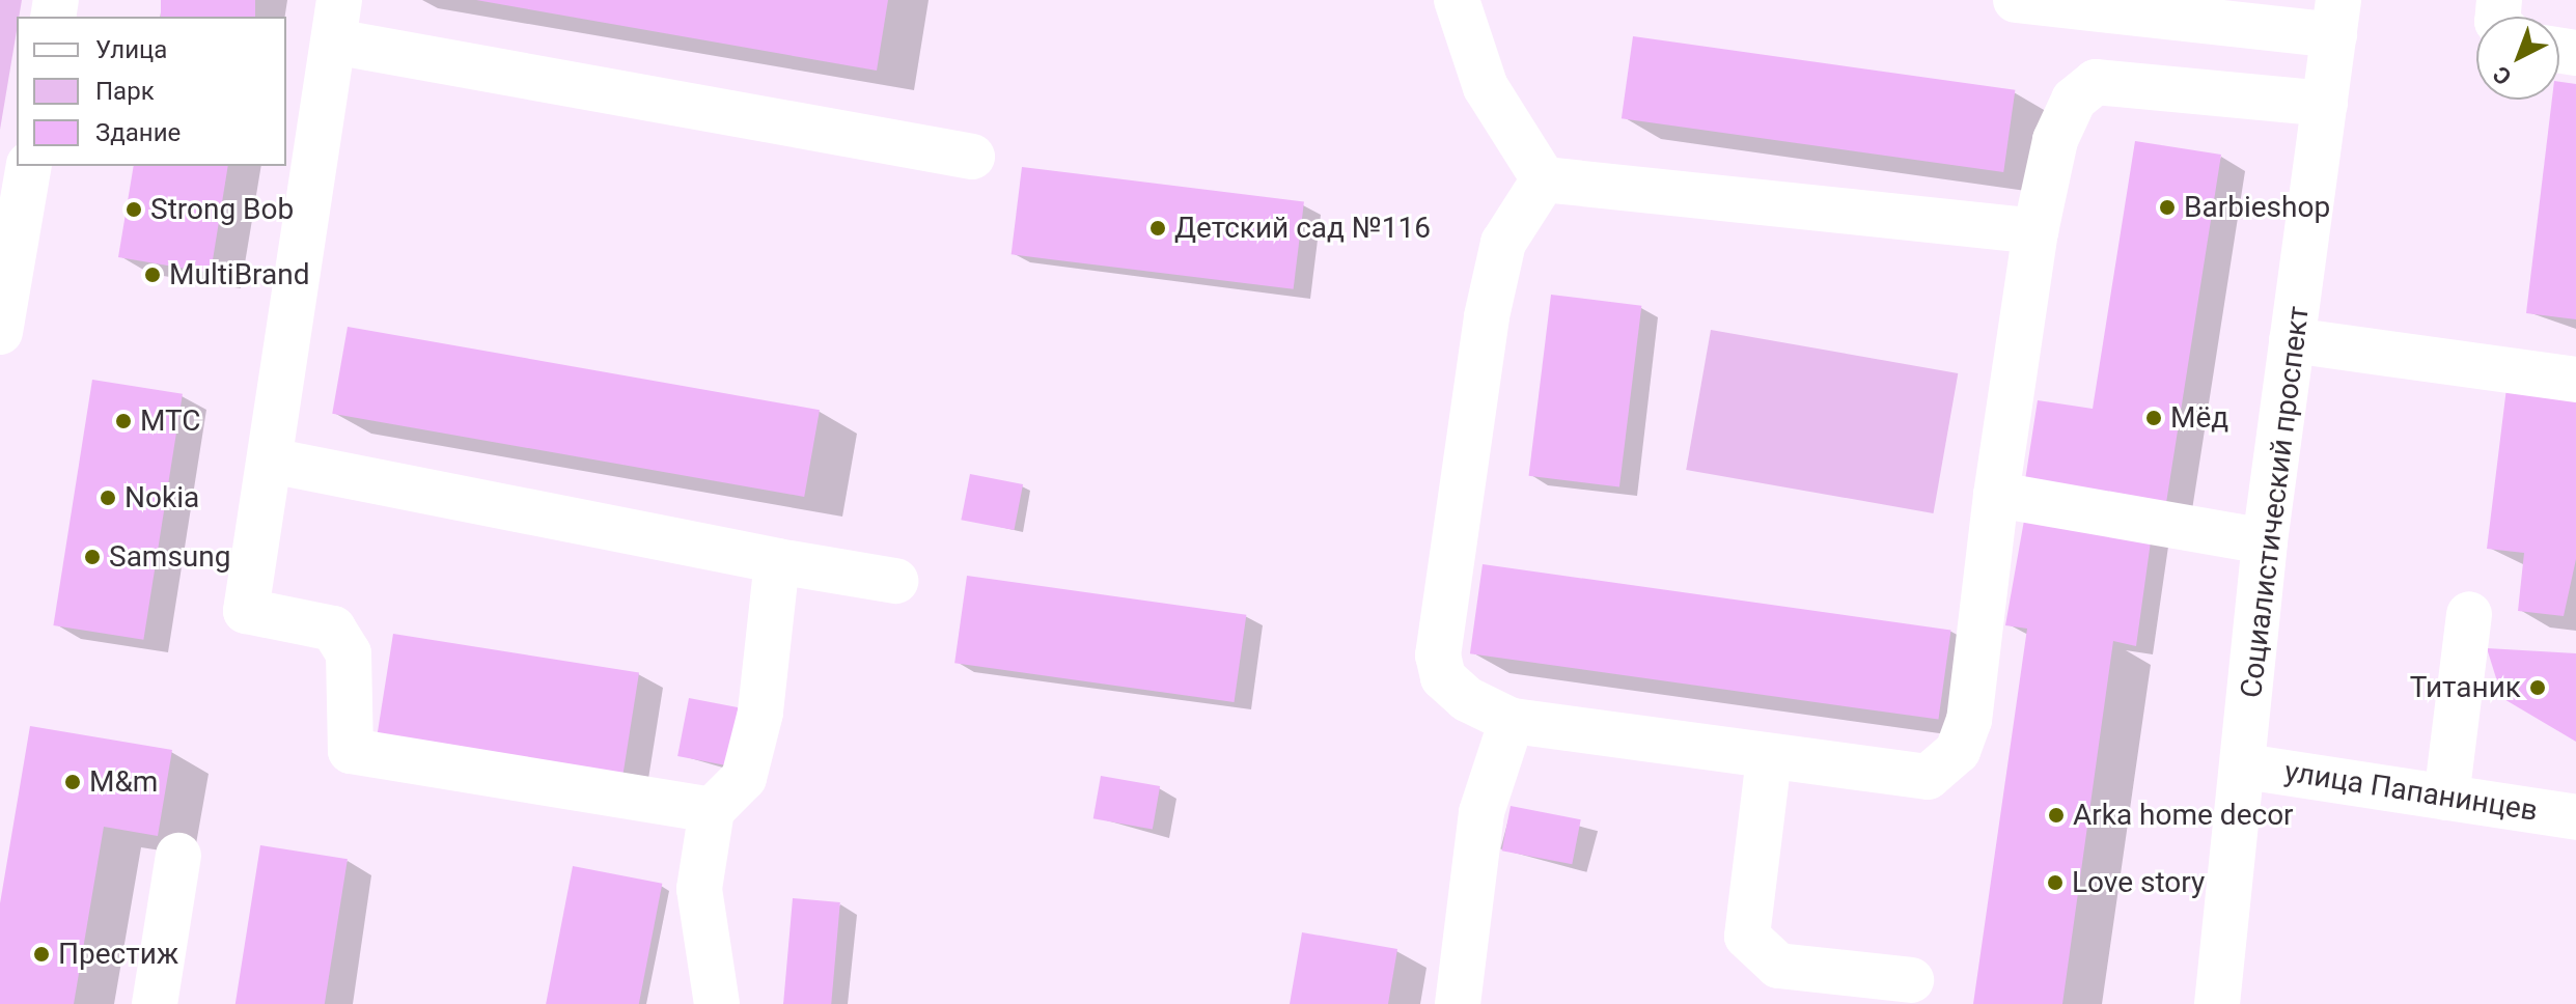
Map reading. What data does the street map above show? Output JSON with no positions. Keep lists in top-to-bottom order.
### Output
{
  "streets": {
    "street": ["Социалистический проспект", "улица Папанинцев"]
  },
  "crossings": [
    ["Социалистический проспект", "улица Папанинцев"]
  ],
  "places": [
    "Barbieshop",
    "Strong Bob",
    "Детский сад №116",
    "MultiBrand",
    "Мёд",
    "МТС",
    "Nokia",
    "Samsung",
    "Титаник",
    "М&m",
    "Arka home decor",
    "Love story",
    "Престиж"
  ],
  "legend": ["Улица", "Парк", "Здание"],
  "north": "bottom left"
}
